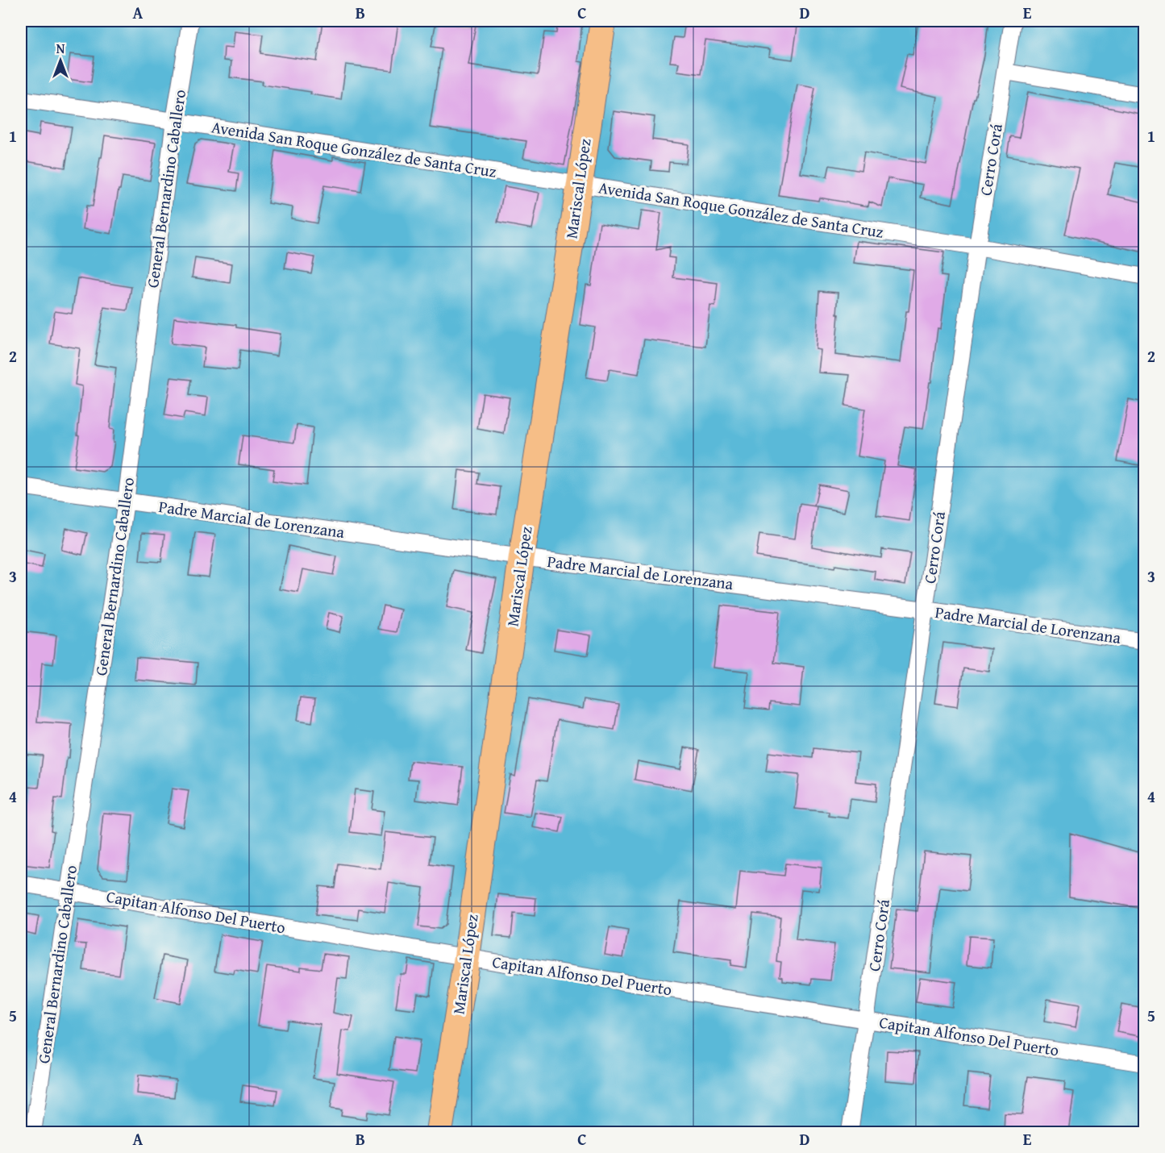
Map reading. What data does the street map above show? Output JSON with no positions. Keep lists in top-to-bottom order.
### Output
{
  "streets": {
    "main road": ["Mariscal López"],
    "street": [
      "Avenida San Roque González de Santa Cruz",
      "Cerro Corá",
      "General Bernardino Caballero",
      "Padre Marcial de Lorenzana",
      "Capitan Alfonso Del Puerto"
    ]
  },
  "crossings": [
    ["Avenida San Roque González de Santa Cruz", "Cerro Corá"],
    ["Avenida San Roque González de Santa Cruz", "General Bernardino Caballero"],
    ["Avenida San Roque González de Santa Cruz", "Mariscal López"],
    ["Cerro Corá", "Padre Marcial de Lorenzana"],
    ["Cerro Corá", "Capitan Alfonso Del Puerto"],
    ["General Bernardino Caballero", "Padre Marcial de Lorenzana"],
    ["General Bernardino Caballero", "Capitan Alfonso Del Puerto"],
    ["Mariscal López", "Padre Marcial de Lorenzana"],
    ["Mariscal López", "Capitan Alfonso Del Puerto"]
  ],
  "north": "top",
  "grid": {
    "columns": [
      "A",
      "B",
      "C",
      "D",
      "E"
    ],
    "rows": [
      "1",
      "2",
      "3",
      "4",
      "5"
    ]
  }
}
